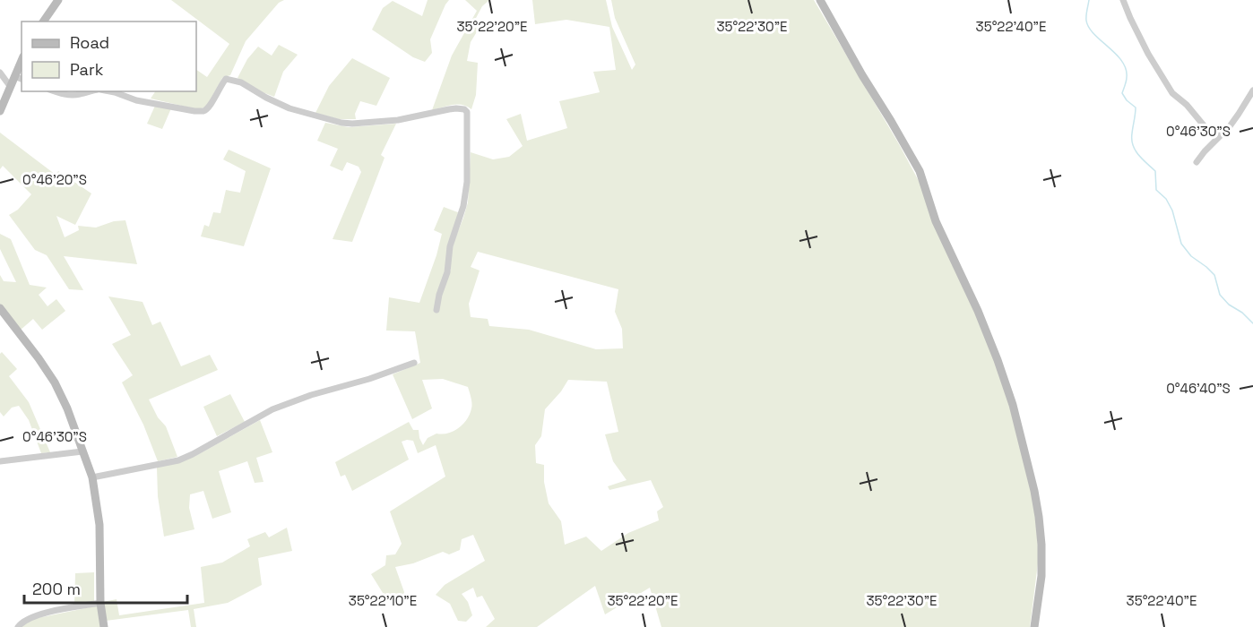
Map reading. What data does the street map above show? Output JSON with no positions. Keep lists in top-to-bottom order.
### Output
{
  "legend": ["Road", "Park"],
  "scale_bar": "200 m",
  "coordinates": [
    "35°22'30\"E",
    "35°22'20\"E",
    "35°22'40\"E",
    "0°46'30\"S",
    "0°46'20\"S",
    "0°46'40\"S",
    "35°22'10\"E"
  ]
}
